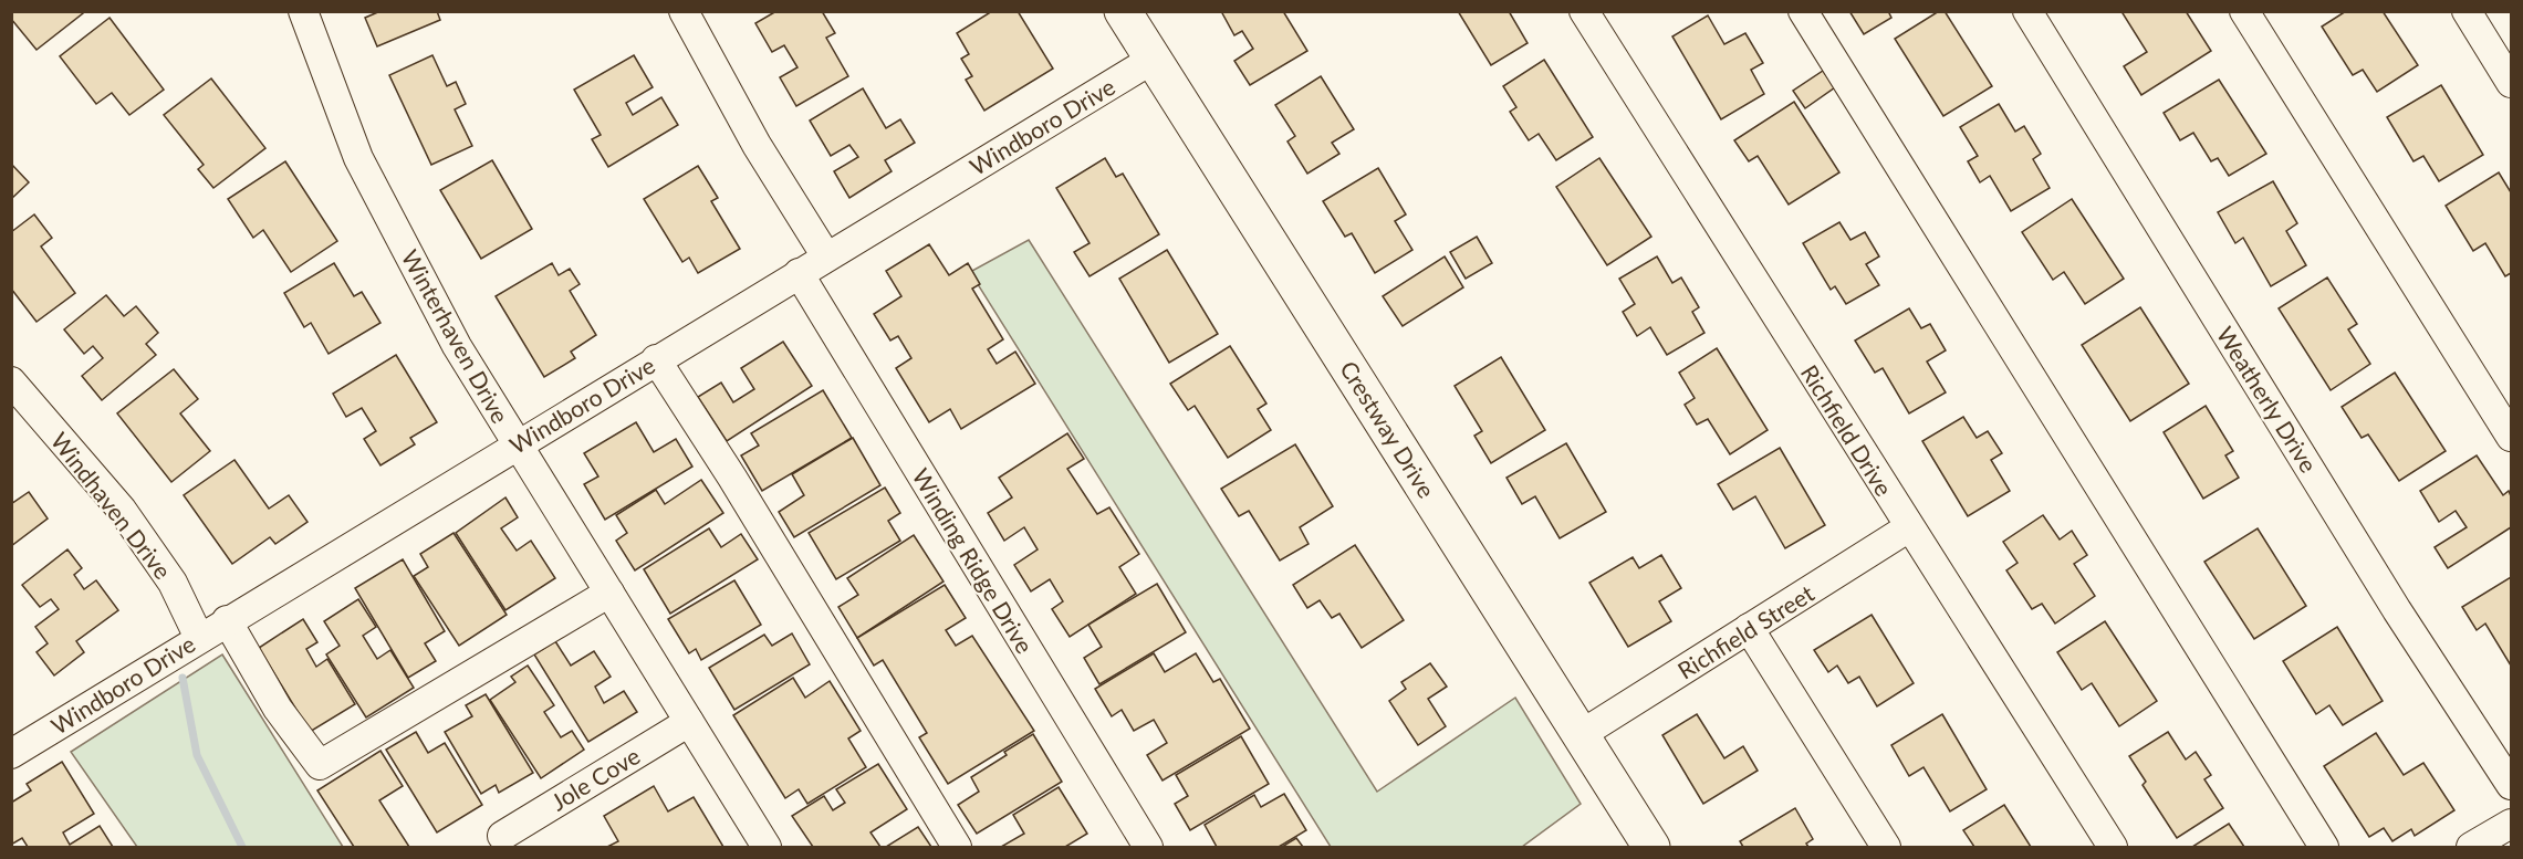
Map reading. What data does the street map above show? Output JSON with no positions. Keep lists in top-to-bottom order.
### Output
{
  "streets": {
    "main road": ["Crestway Drive"],
    "street": [
      "Windboro Drive",
      "Winterhaven Drive",
      "Weatherly Drive",
      "Richfield Drive",
      "Windhaven Drive",
      "Winding Ridge Drive",
      "Richfield Street",
      "Jole Cove"
    ]
  },
  "crossings": [
    ["Windboro Drive", "Winterhaven Drive"],
    ["Windboro Drive", "Crestway Drive"],
    ["Windboro Drive", "Windhaven Drive"],
    ["Windboro Drive", "Winding Ridge Drive"],
    ["Winterhaven Drive", "Jole Cove"],
    ["Crestway Drive", "Richfield Street"],
    ["Richfield Drive", "Richfield Street"]
  ]
}
